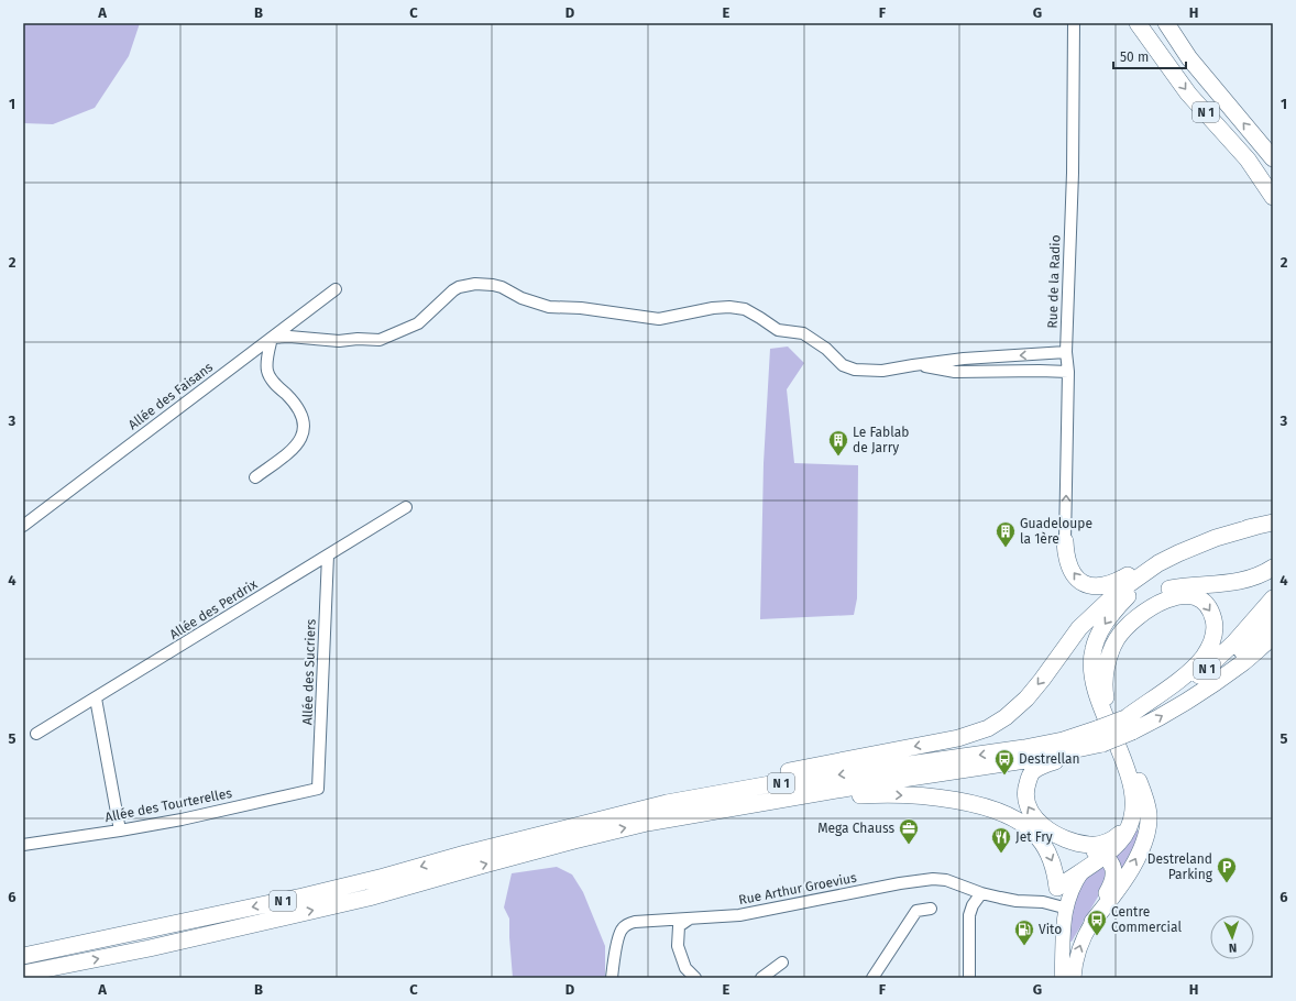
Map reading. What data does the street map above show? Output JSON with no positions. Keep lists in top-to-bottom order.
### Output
{
  "streets": {
    "highway": ["N 1"],
    "street": [
      "Rue de la Radio",
      "Allée des Faisans",
      "Allée des Perdrix",
      "Allée des Sucriers",
      "Allée des Tourterelles",
      "Rue Arthur Groevius"
    ]
  },
  "crossings": [
    ["Allée des Perdrix", "Allée des Sucriers"],
    ["Allée des Sucriers", "Allée des Tourterelles"]
  ],
  "places": {
    "building": ["Le Fablab de Jarry", "Guadeloupe la 1ère"],
    "bus stop": ["Destrellan", "Centre Commercial"],
    "office": ["Mega Chauss"],
    "restaurant": ["Jet Fry"],
    "parking": ["Destreland Parking"],
    "fuel station": ["Vito"]
  },
  "scale_bar": "50 m",
  "north": "bottom",
  "grid": {
    "columns": [
      "A",
      "B",
      "C",
      "D",
      "E",
      "F",
      "G",
      "H"
    ],
    "rows": [
      "1",
      "2",
      "3",
      "4",
      "5",
      "6"
    ]
  }
}
